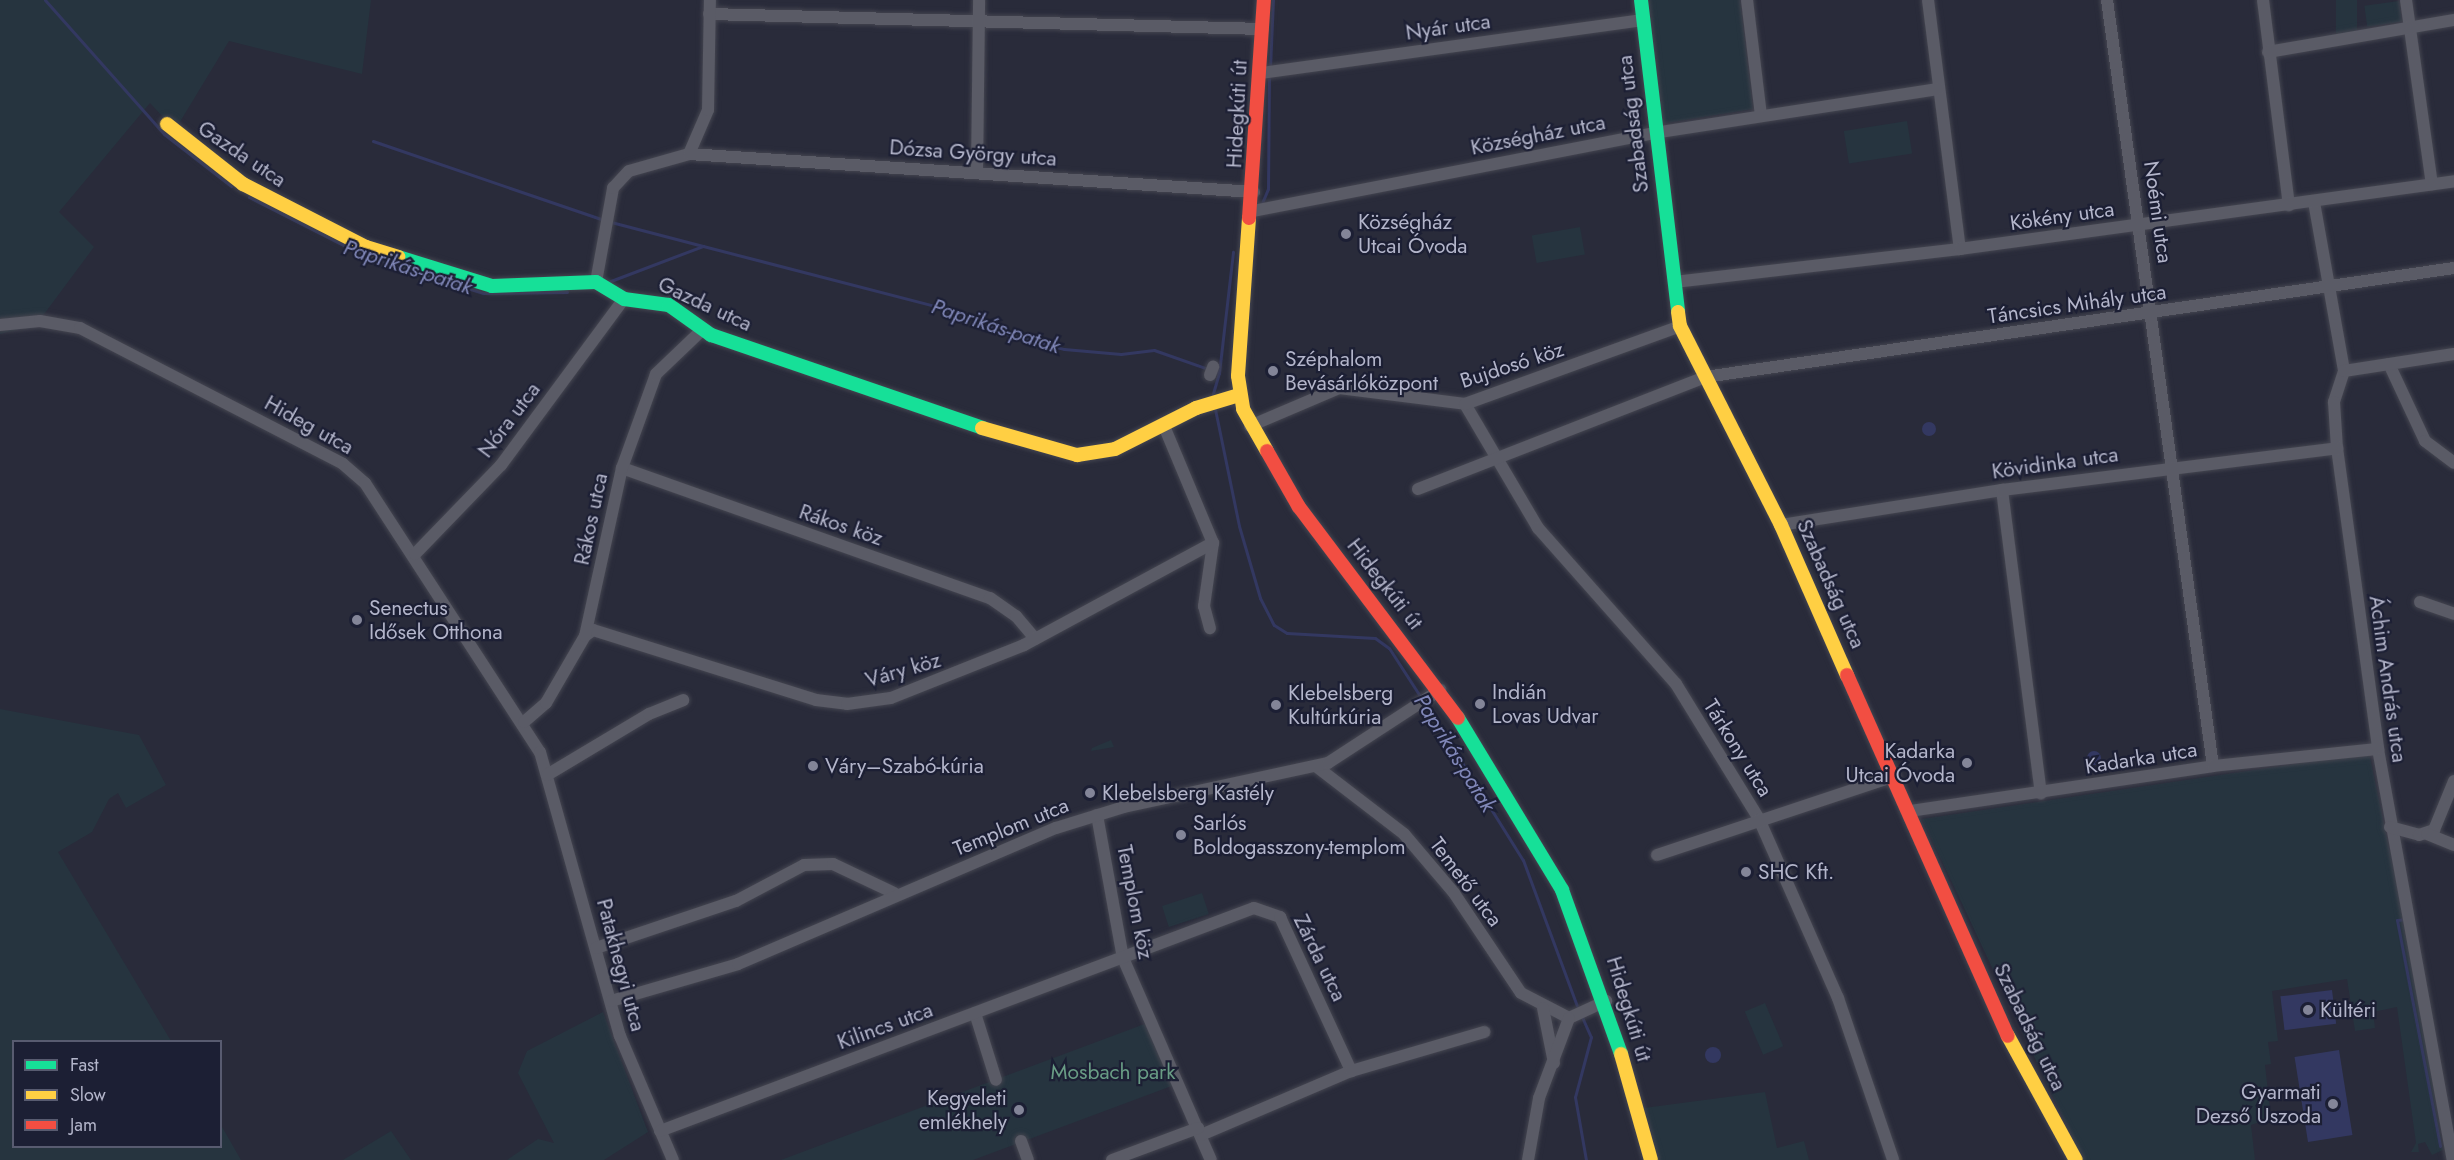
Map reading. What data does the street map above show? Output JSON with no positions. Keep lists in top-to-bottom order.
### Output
{
  "streets": {
    "street": [
      "Nyár utca",
      "Hidegkúti út",
      "Szabadság utca",
      "Községház utca",
      "Dózsa György utca",
      "Gazda utca",
      "Noémi utca",
      "Kökény utca",
      "Táncsics Mihály utca",
      "Bujdosó köz",
      "Nóra utca",
      "Hideg utca",
      "Kövidinka utca",
      "Rákos utca",
      "Rákos köz",
      "Váry köz",
      "Áchim András utca",
      "Tárkony utca",
      "Kadarka utca",
      "Templom utca",
      "Temető utca",
      "Templom köz",
      "Zárda utca",
      "Patakhegyi utca",
      "Kilincs utca"
    ]
  },
  "crossings": [
    ["Nyár utca", "Hidegkúti út"],
    ["Nyár utca", "Szabadság utca"],
    ["Hidegkúti út", "Községház utca"],
    ["Hidegkúti út", "Dózsa György utca"],
    ["Hidegkúti út", "Gazda utca"],
    ["Hidegkúti út", "Bujdosó köz"],
    ["Hidegkúti út", "Templom utca"],
    ["Szabadság utca", "Községház utca"],
    ["Szabadság utca", "Kökény utca"],
    ["Szabadság utca", "Táncsics Mihály utca"],
    ["Szabadság utca", "Bujdosó köz"],
    ["Szabadság utca", "Kövidinka utca"],
    ["Szabadság utca", "Kadarka utca"],
    ["Dózsa György utca", "Gazda utca"],
    ["Gazda utca", "Nóra utca"],
    ["Gazda utca", "Rákos utca"],
    ["Noémi utca", "Kökény utca"],
    ["Noémi utca", "Táncsics Mihály utca"],
    ["Noémi utca", "Kövidinka utca"],
    ["Noémi utca", "Kadarka utca"],
    ["Kökény utca", "Áchim András utca"],
    ["Táncsics Mihály utca", "Áchim András utca"],
    ["Táncsics Mihály utca", "Tárkony utca"],
    ["Bujdosó köz", "Tárkony utca"],
    ["Nóra utca", "Hideg utca"],
    ["Hideg utca", "Rákos utca"],
    ["Hideg utca", "Patakhegyi utca"],
    ["Kövidinka utca", "Áchim András utca"],
    ["Rákos utca", "Rákos köz"],
    ["Rákos utca", "Váry köz"],
    ["Rákos utca", "Patakhegyi utca"],
    ["Rákos köz", "Váry köz"],
    ["Áchim András utca", "Kadarka utca"],
    ["Templom utca", "Temető utca"],
    ["Templom utca", "Templom köz"],
    ["Templom utca", "Patakhegyi utca"],
    ["Templom köz", "Zárda utca"],
    ["Templom köz", "Kilincs utca"],
    ["Zárda utca", "Kilincs utca"],
    ["Patakhegyi utca", "Kilincs utca"]
  ],
  "water": ["Paprikás-patak"],
  "parks": ["Mosbach park"],
  "places": [
    "Községház Utcai Óvoda",
    "Széphalom Bevásárlóközpont",
    "Senectus Idősek Otthona",
    "Indián Lovas Udvar",
    "Klebelsberg Kultúrkúria",
    "Kadarka Utcai Óvoda",
    "Váry–Szabó-kúria",
    "Klebelsberg Kastély",
    "Sarlós Boldogasszony-templom",
    "SHC Kft.",
    "Kültéri",
    "Gyarmati Dezső Uszoda",
    "Kegyeleti emlékhely"
  ],
  "legend": ["Fast", "Slow", "Jam"]
}
